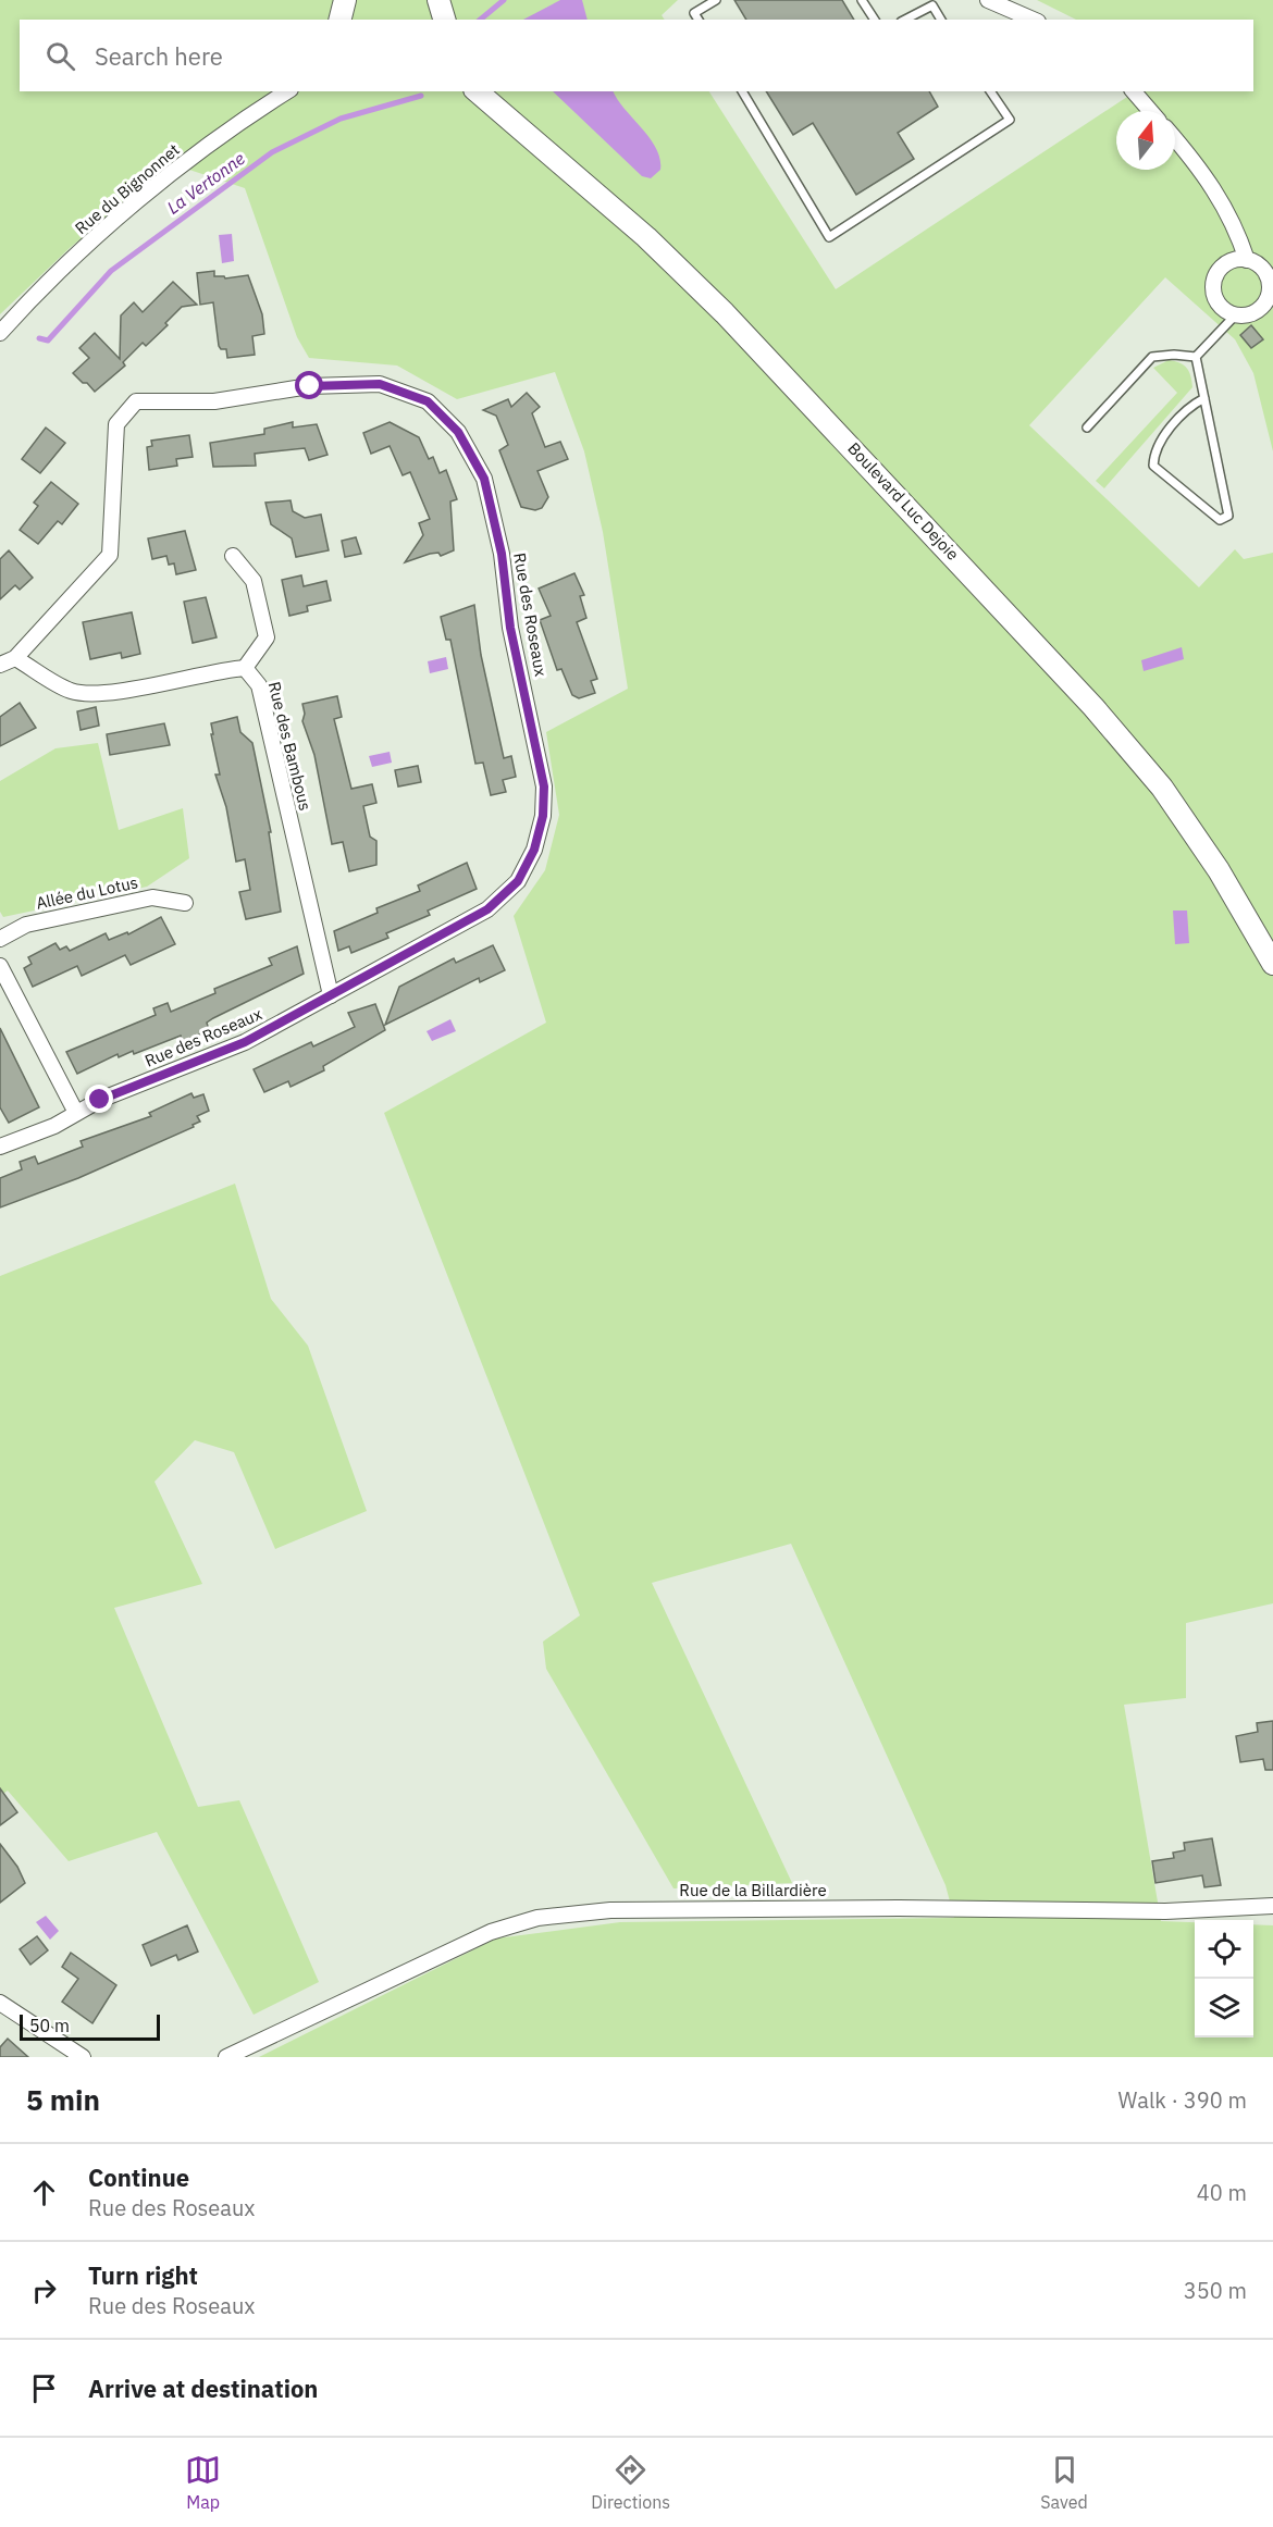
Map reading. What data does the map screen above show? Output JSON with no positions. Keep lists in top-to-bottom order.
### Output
{
  "streets": {
    "main road": ["Boulevard Luc Dejoie"],
    "street": [
      "Rue du Bignonnet",
      "Rue des Roseaux",
      "Rue des Bambous",
      "Allée du Lotus",
      "Rue de la Billardière"
    ]
  },
  "crossings": [
    ["Rue des Roseaux", "Rue des Bambous"]
  ],
  "water": ["La Vertonne"],
  "scale_bar": "50 m",
  "north": "top",
  "page": {
    "search": "Search here",
    "scale": "50 m",
    "heading": ["5 min", "Walk · 390 m"],
    "list": [
      ["Continue", "Rue des Roseaux", "40 m"],
      ["Turn right", "Rue des Roseaux", "350 m"],
      "Arrive at destination"
    ],
    "nav": ["Map", "Directions", "Saved"]
  }
}
